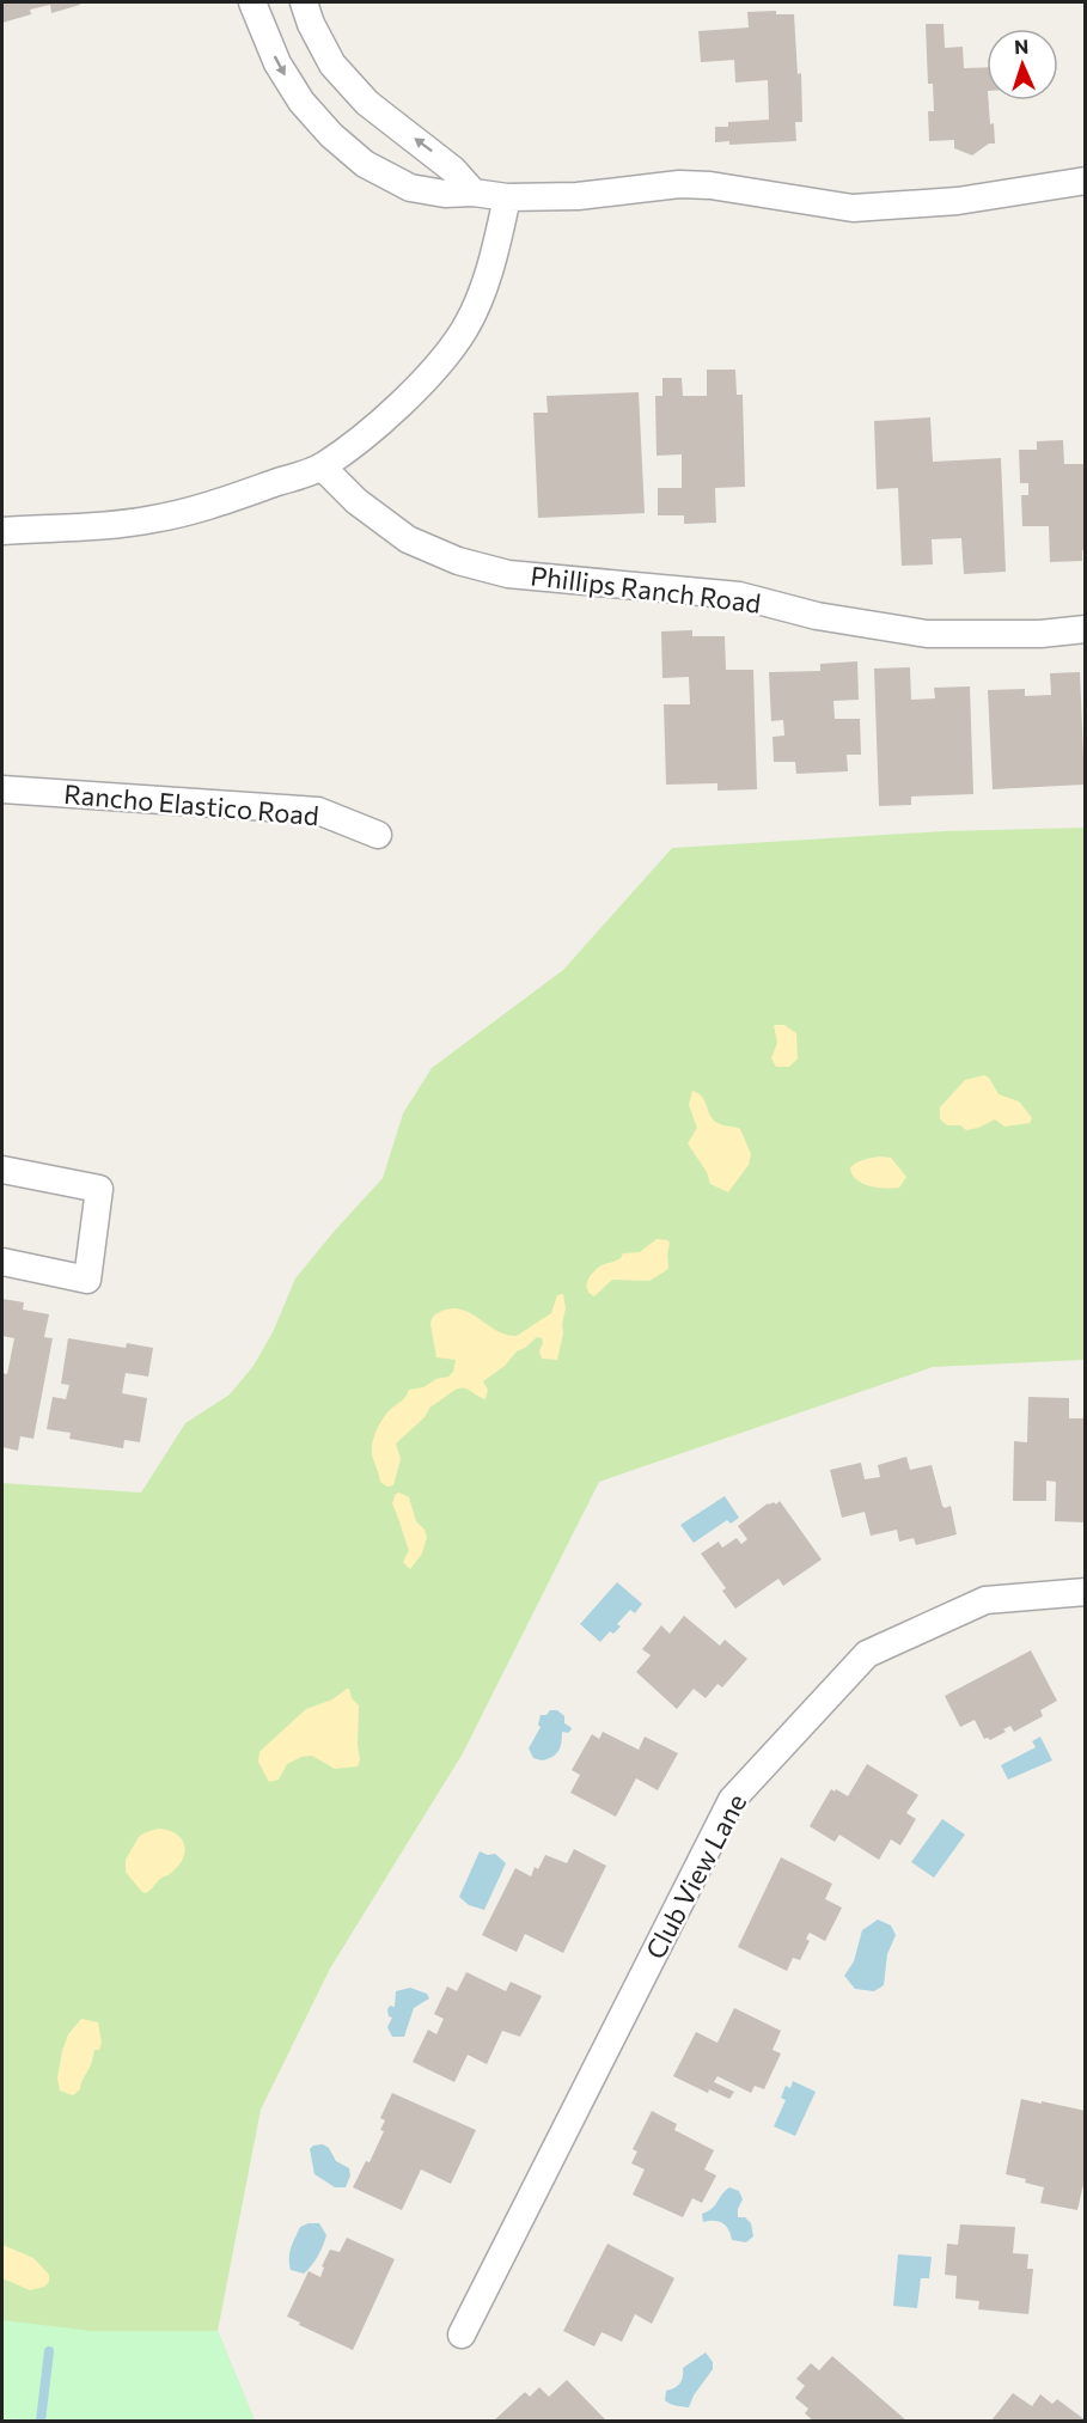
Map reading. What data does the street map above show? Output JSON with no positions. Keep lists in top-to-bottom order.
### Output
{
  "streets": {
    "street": ["Phillips Ranch Road", "Rancho Elastico Road", "Club View Lane"]
  },
  "north": "top"
}
